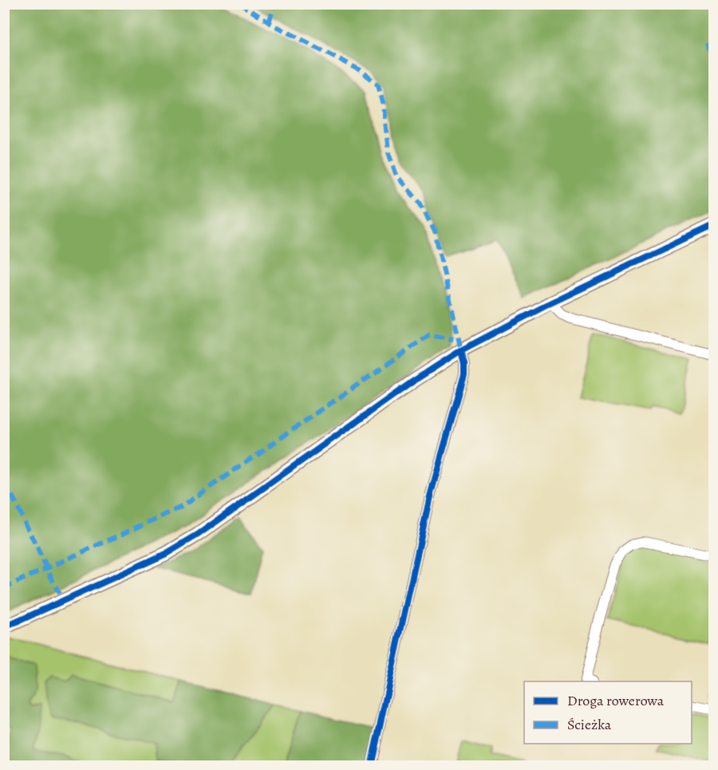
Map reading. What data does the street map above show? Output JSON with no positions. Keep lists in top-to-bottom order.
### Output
{
  "legend": ["Droga rowerowa", "Ścieżka"]
}
